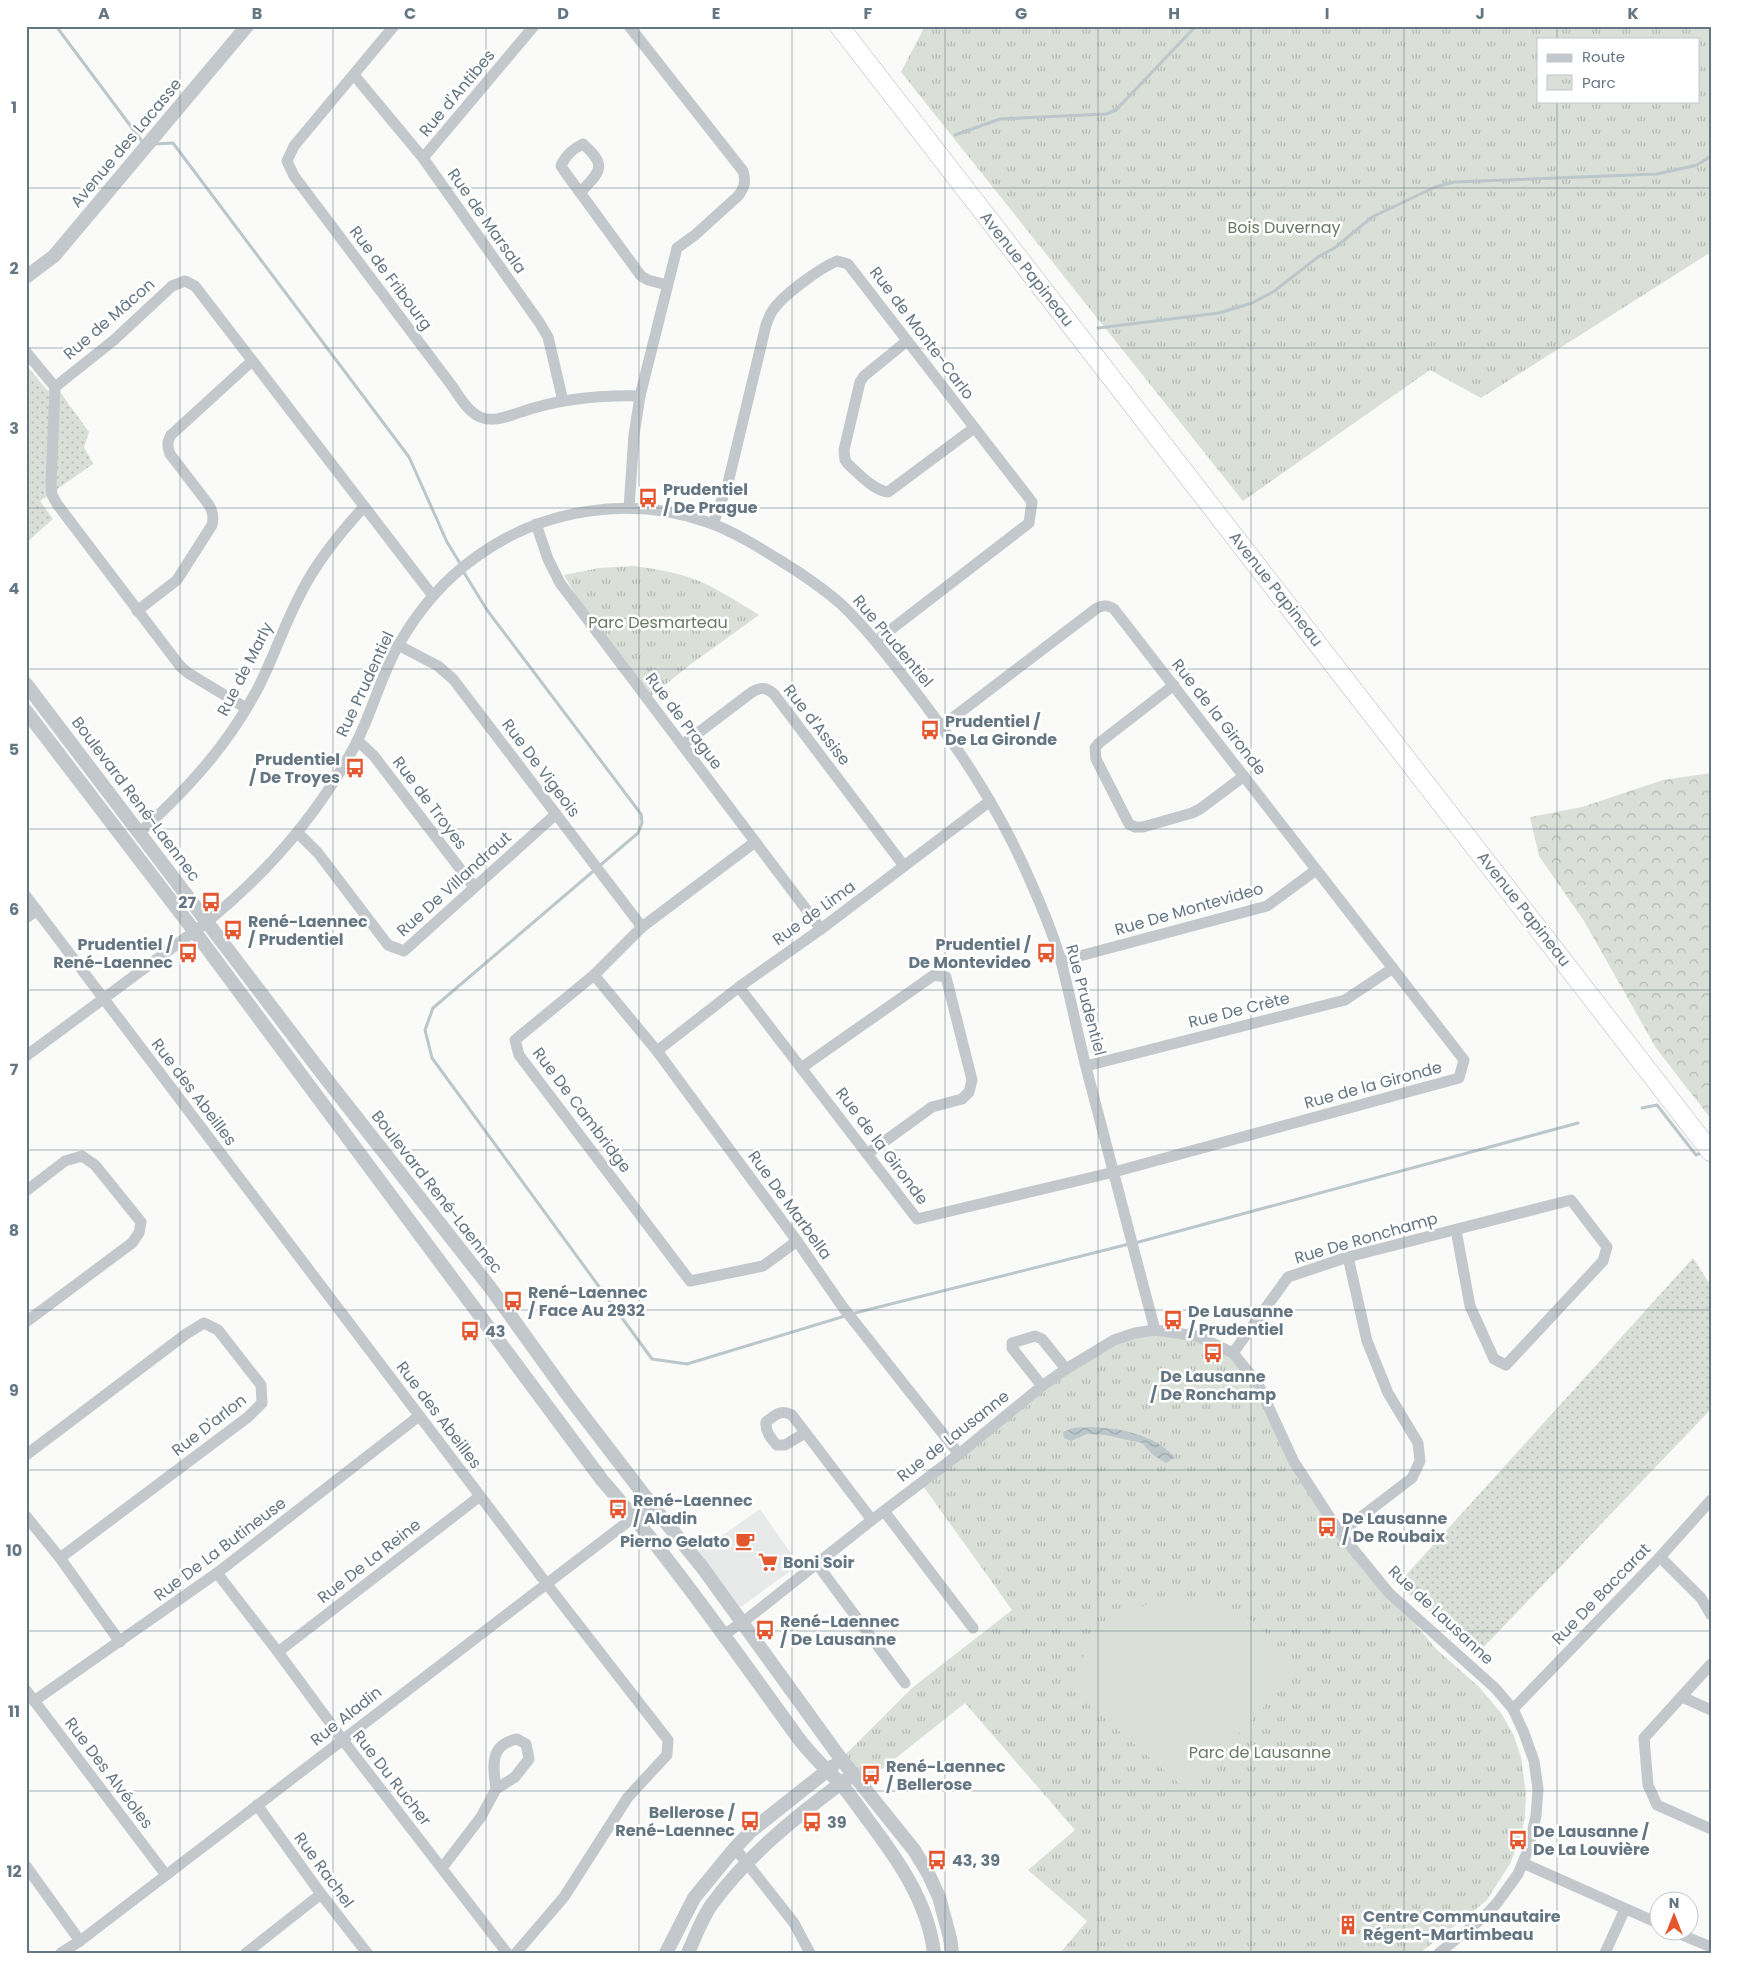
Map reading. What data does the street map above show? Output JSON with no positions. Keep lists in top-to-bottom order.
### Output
{
  "streets": {
    "highway": ["Avenue Papineau"],
    "street": [
      "Rue d'Antibes",
      "Avenue des Lacasse",
      "Rue de Marsala",
      "Rue de Fribourg",
      "Rue de Mâcon",
      "Rue de Monte-Carlo",
      "Rue Prudentiel",
      "Rue de Marly",
      "Rue de la Gironde",
      "Rue de Prague",
      "Rue d'Assise",
      "Rue De Vigeois",
      "Boulevard René-Laennec",
      "Rue de Troyes",
      "Rue De Villandraut",
      "Rue De Montevideo",
      "Rue de Lima",
      "Rue De Crète",
      "Rue des Abeilles",
      "Rue De Cambridge",
      "Rue De Marbella",
      "Rue De Ronchamp",
      "Rue D'arlon",
      "Rue de Lausanne",
      "Rue De La Butineuse",
      "Rue De La Reine",
      "Rue De Baccarat",
      "Rue Aladin",
      "Rue Des Alvéoles",
      "Rue Du Rucher",
      "Rue Rachel"
    ]
  },
  "crossings": [
    ["Rue d'Antibes", "Rue de Marsala"],
    ["Rue de Marsala", "Rue de Fribourg"],
    ["Rue de Mâcon", "Rue Prudentiel"],
    ["Rue de Mâcon", "Rue de Marly"],
    ["Rue de Monte-Carlo", "Rue Prudentiel"],
    ["Rue Prudentiel", "Rue de la Gironde"],
    ["Rue Prudentiel", "Rue de Prague"],
    ["Rue Prudentiel", "Rue De Vigeois"],
    ["Rue Prudentiel", "Boulevard René-Laennec"],
    ["Rue Prudentiel", "Rue de Troyes"],
    ["Rue Prudentiel", "Rue De Villandraut"],
    ["Rue Prudentiel", "Rue De Montevideo"],
    ["Rue Prudentiel", "Rue de Lima"],
    ["Rue Prudentiel", "Rue De Crète"],
    ["Rue Prudentiel", "Rue des Abeilles"],
    ["Rue Prudentiel", "Rue de Lausanne"],
    ["Rue de Marly", "Boulevard René-Laennec"],
    ["Rue de la Gironde", "Rue De Montevideo"],
    ["Rue de la Gironde", "Rue de Lima"],
    ["Rue de la Gironde", "Rue De Crète"],
    ["Rue de Prague", "Rue d'Assise"],
    ["Rue de Prague", "Rue de Lima"],
    ["Rue de Prague", "Rue De Cambridge"],
    ["Rue d'Assise", "Rue de Lima"],
    ["Rue De Vigeois", "Rue De Villandraut"],
    ["Rue De Vigeois", "Rue De Cambridge"],
    ["Boulevard René-Laennec", "Rue de Lausanne"],
    ["Boulevard René-Laennec", "Rue Aladin"],
    ["Rue de Troyes", "Rue De Villandraut"],
    ["Rue de Lima", "Rue De Marbella"],
    ["Rue des Abeilles", "Rue De La Butineuse"],
    ["Rue des Abeilles", "Rue De La Reine"],
    ["Rue des Abeilles", "Rue Aladin"],
    ["Rue De Cambridge", "Rue De Marbella"],
    ["Rue De Marbella", "Rue de Lausanne"],
    ["Rue De Ronchamp", "Rue de Lausanne"],
    ["Rue de Lausanne", "Rue De Baccarat"],
    ["Rue De La Butineuse", "Rue Des Alvéoles"],
    ["Rue De La Butineuse", "Rue Du Rucher"],
    ["Rue De La Reine", "Rue Du Rucher"],
    ["Rue Aladin", "Rue Des Alvéoles"],
    ["Rue Aladin", "Rue Du Rucher"],
    ["Rue Aladin", "Rue Rachel"]
  ],
  "parks": ["Bois Duvernay", "Parc Desmarteau", "Parc de Lausanne"],
  "places": {
    "bus stop": [
      "Prudentiel / De Prague",
      "Prudentiel / De La Gironde",
      "Prudentiel / De Troyes",
      "27",
      "René-Laennec / Prudentiel",
      "Prudentiel / René-Laennec",
      "Prudentiel / De Montevideo",
      "René-Laennec / Face Au 2932",
      "De Lausanne / Prudentiel",
      "43",
      "De Lausanne / De Ronchamp",
      "René-Laennec / Aladin",
      "De Lausanne / De Roubaix",
      "René-Laennec / De Lausanne",
      "René-Laennec / Bellerose",
      "Bellerose / René-Laennec",
      "39",
      "De Lausanne / De La Louvière",
      "43, 39"
    ],
    "cafe": ["Pierno Gelato"],
    "supermarket": ["Boni Soir"],
    "building": ["Centre Communautaire Régent-Martimbeau"]
  },
  "legend": ["Route", "Parc"],
  "north": "top",
  "grid": {
    "columns": [
      "A",
      "B",
      "C",
      "D",
      "E",
      "F",
      "G",
      "H",
      "I",
      "J",
      "K"
    ],
    "rows": [
      "1",
      "2",
      "3",
      "4",
      "5",
      "6",
      "7",
      "8",
      "9",
      "10",
      "11",
      "12"
    ]
  }
}
